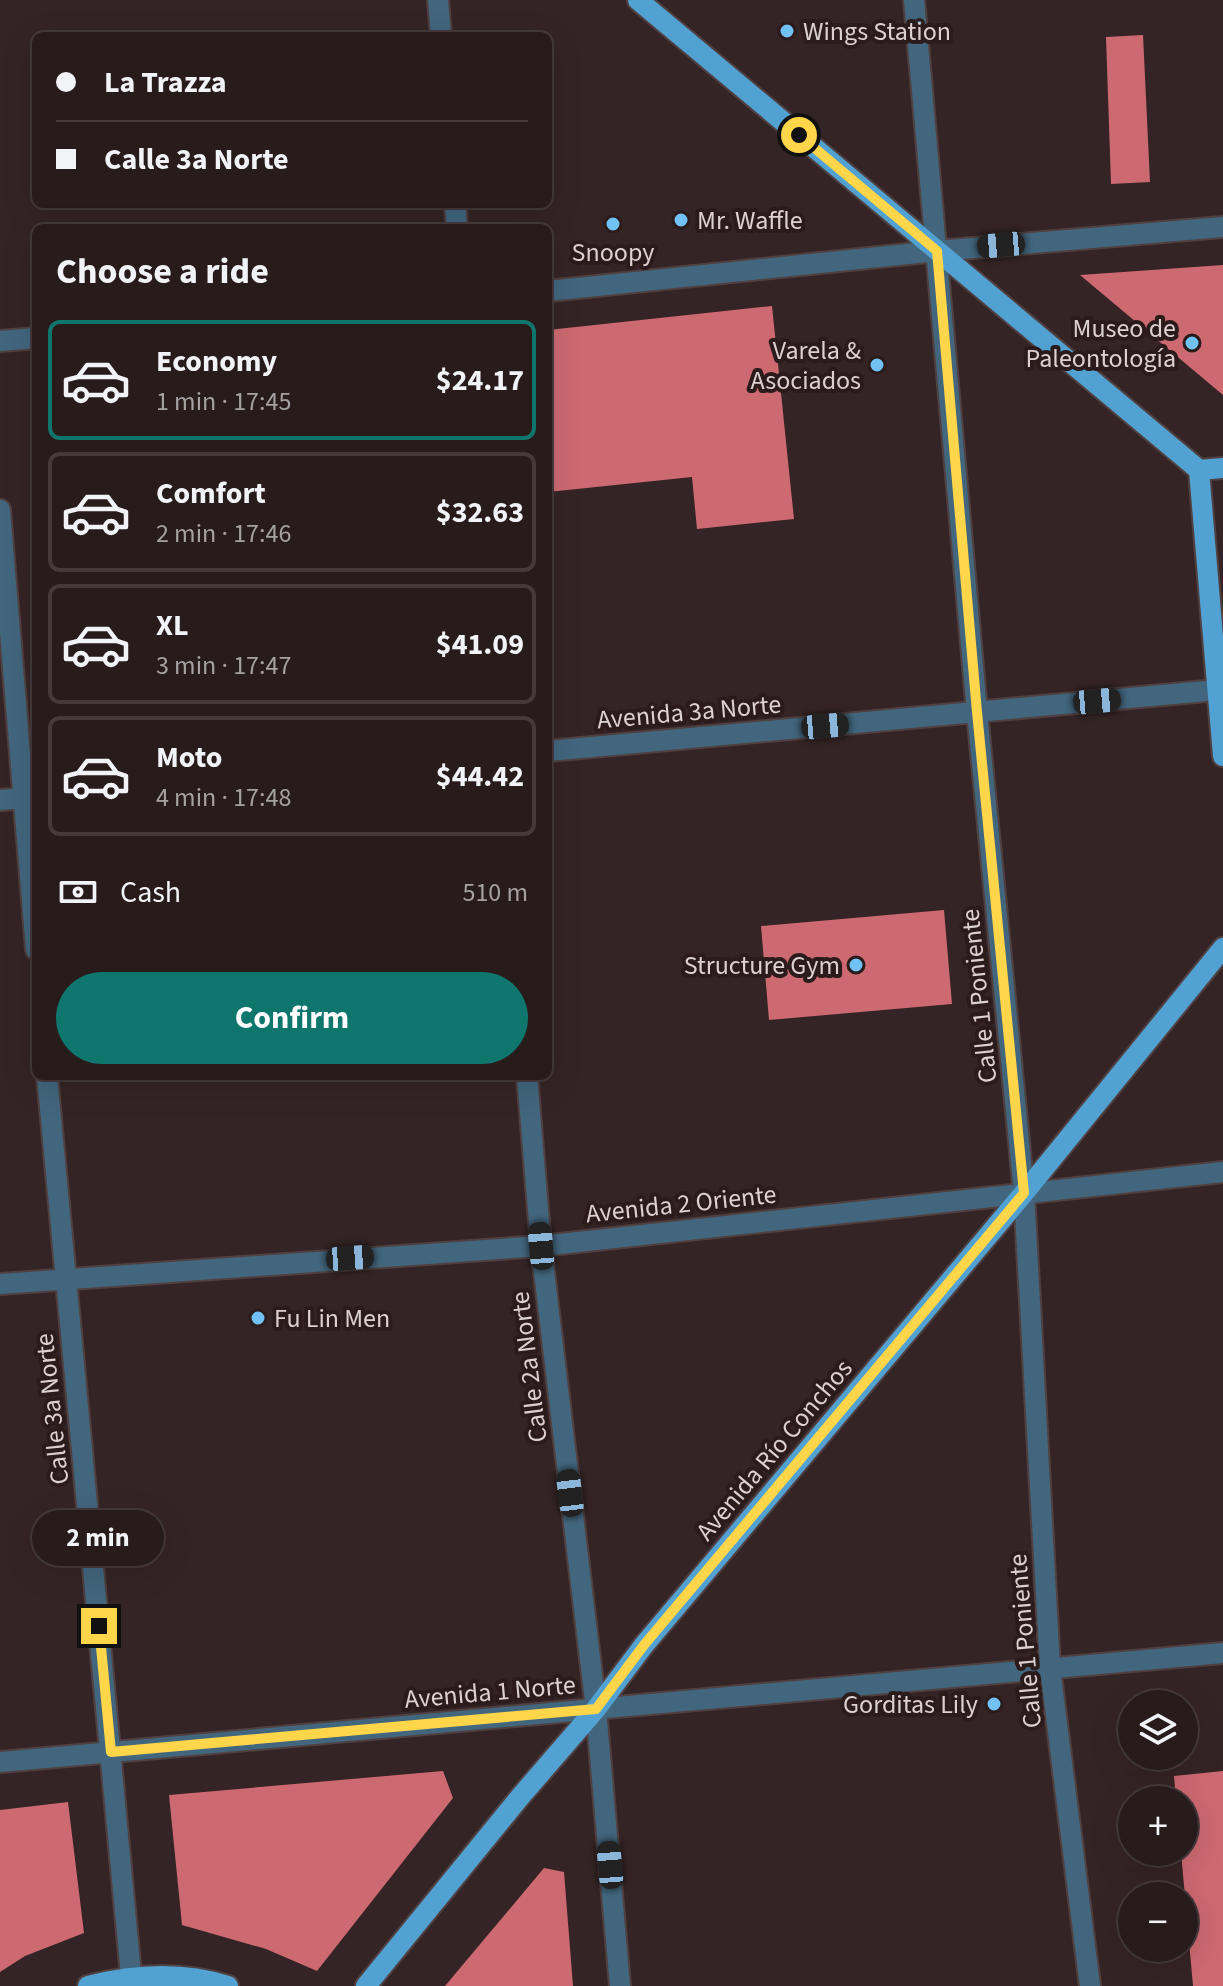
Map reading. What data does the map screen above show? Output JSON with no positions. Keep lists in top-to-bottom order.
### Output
{
  "streets": {
    "main road": ["Avenida Río Conchos"],
    "street": [
      "Avenida 3a Norte",
      "Calle 1 Poniente",
      "Avenida 2 Oriente",
      "Calle 2a Norte",
      "Calle 3a Norte",
      "Avenida 1 Norte"
    ]
  },
  "crossings": [
    ["Avenida 3a Norte", "Calle 1 Poniente"],
    ["Calle 1 Poniente", "Avenida 2 Oriente"],
    ["Calle 1 Poniente", "Avenida Río Conchos"],
    ["Calle 1 Poniente", "Avenida 1 Norte"],
    ["Avenida 2 Oriente", "Calle 2a Norte"],
    ["Avenida 2 Oriente", "Calle 3a Norte"],
    ["Avenida 2 Oriente", "Avenida Río Conchos"],
    ["Calle 2a Norte", "Avenida Río Conchos"],
    ["Calle 2a Norte", "Avenida 1 Norte"],
    ["Calle 3a Norte", "Avenida 1 Norte"],
    ["Avenida Río Conchos", "Avenida 1 Norte"]
  ],
  "places": [
    "Wings Station",
    "Mr. Waffle",
    "Snoopy",
    "Museo de Paleontología",
    "Varela & Asociados",
    "Structure Gym",
    "Fu Lin Men",
    "Gorditas Lily"
  ],
  "page": {
    "banner": ["La Trazza", "Calle 3a Norte"],
    "heading": "Choose a ride",
    "list": [
      {
        "name": "Economy",
        "note": "1 min · 17:45",
        "value": "$24.17"
      },
      {
        "name": "Comfort",
        "note": "2 min · 17:46",
        "value": "$32.63"
      },
      {
        "name": "XL",
        "note": "3 min · 17:47",
        "value": "$41.09"
      },
      {
        "name": "Moto",
        "note": "4 min · 17:48",
        "value": "$44.42"
      }
    ],
    "pay": ["Cash", "510 m"],
    "buttons": "Confirm",
    "bubble": "2 min",
    "map_buttons": ["+", "−"]
  }
}
